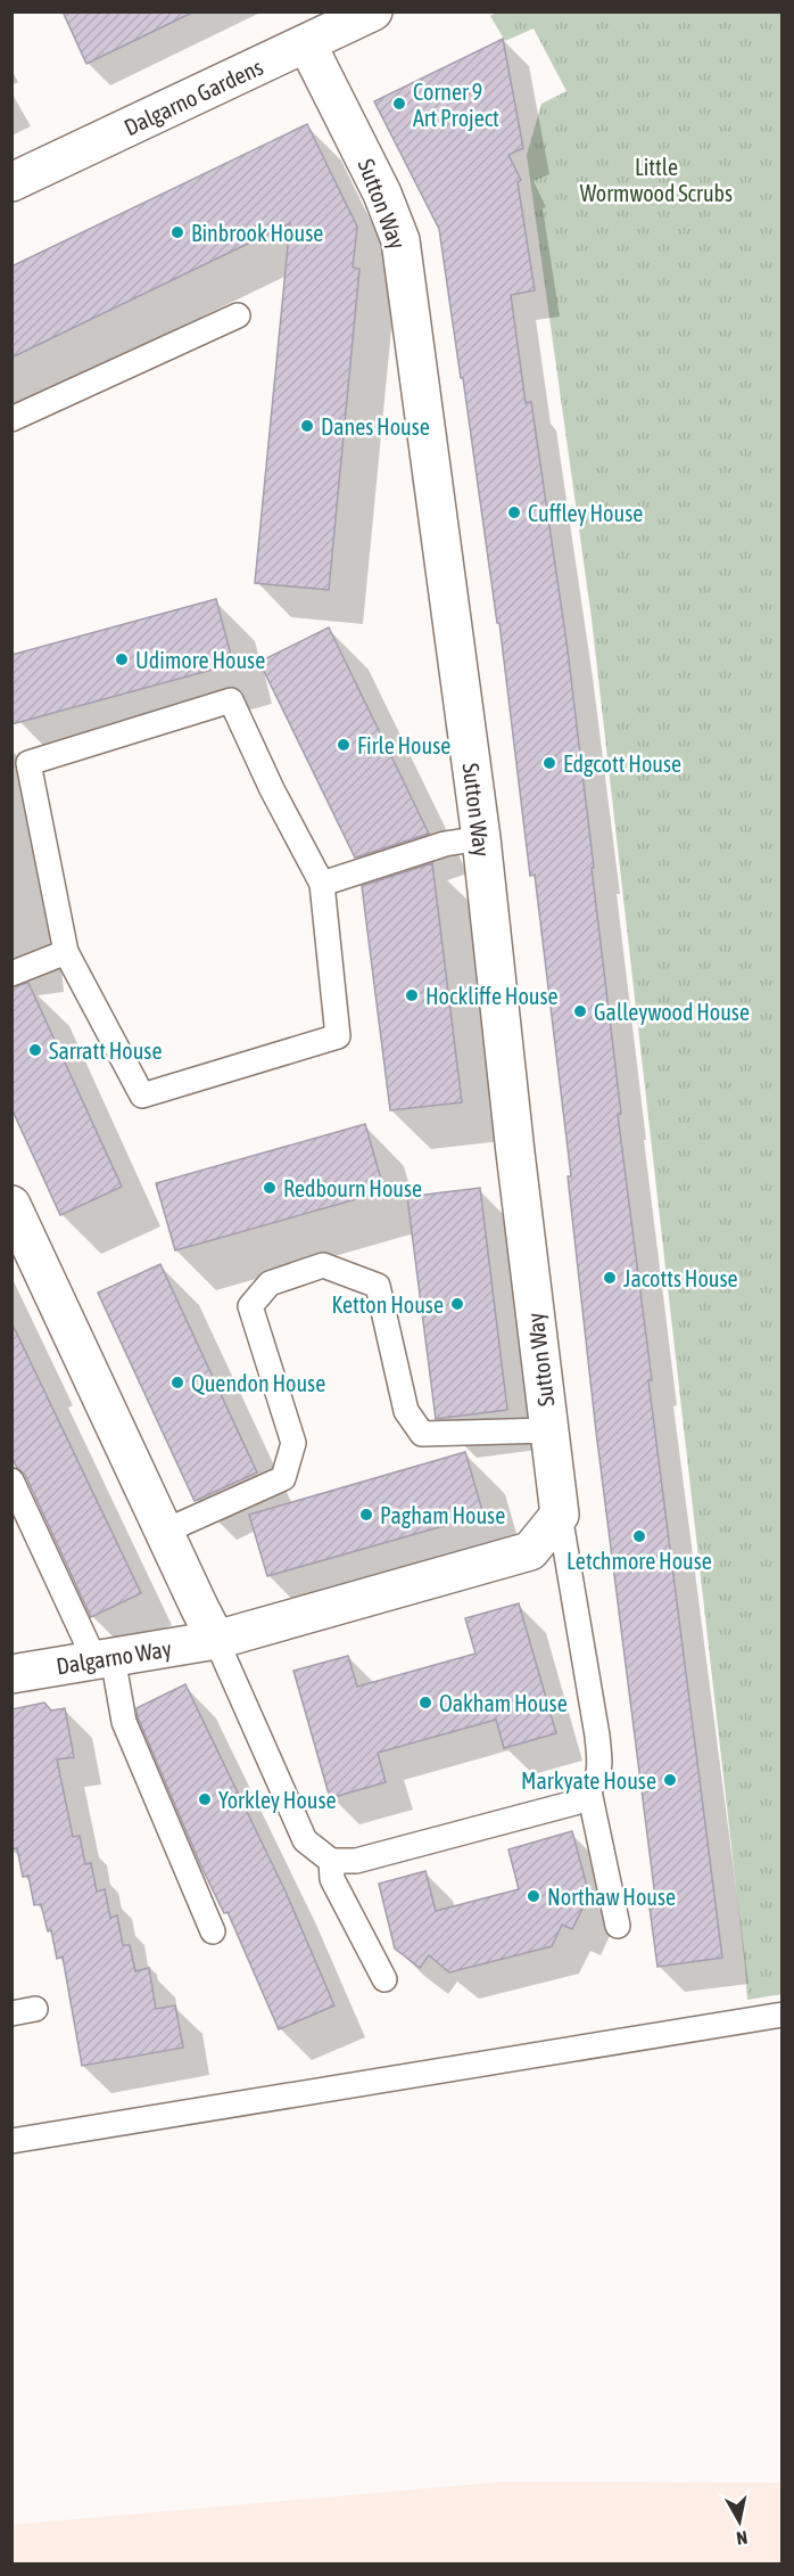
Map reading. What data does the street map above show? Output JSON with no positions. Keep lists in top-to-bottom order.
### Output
{
  "streets": {
    "street": ["Dalgarno Gardens", "Sutton Way", "Dalgarno Way"]
  },
  "crossings": [
    ["Dalgarno Gardens", "Sutton Way"]
  ],
  "parks": ["Little Wormwood Scrubs"],
  "places": [
    "Corner 9 Art Project",
    "Binbrook House",
    "Danes House",
    "Cuffley House",
    "Udimore House",
    "Firle House",
    "Edgcott House",
    "Hockliffe House",
    "Galleywood House",
    "Sarratt House",
    "Redbourn House",
    "Jacotts House",
    "Ketton House",
    "Quendon House",
    "Pagham House",
    "Letchmore House",
    "Oakham House",
    "Markyate House",
    "Yorkley House",
    "Northaw House"
  ],
  "north": "bottom"
}
